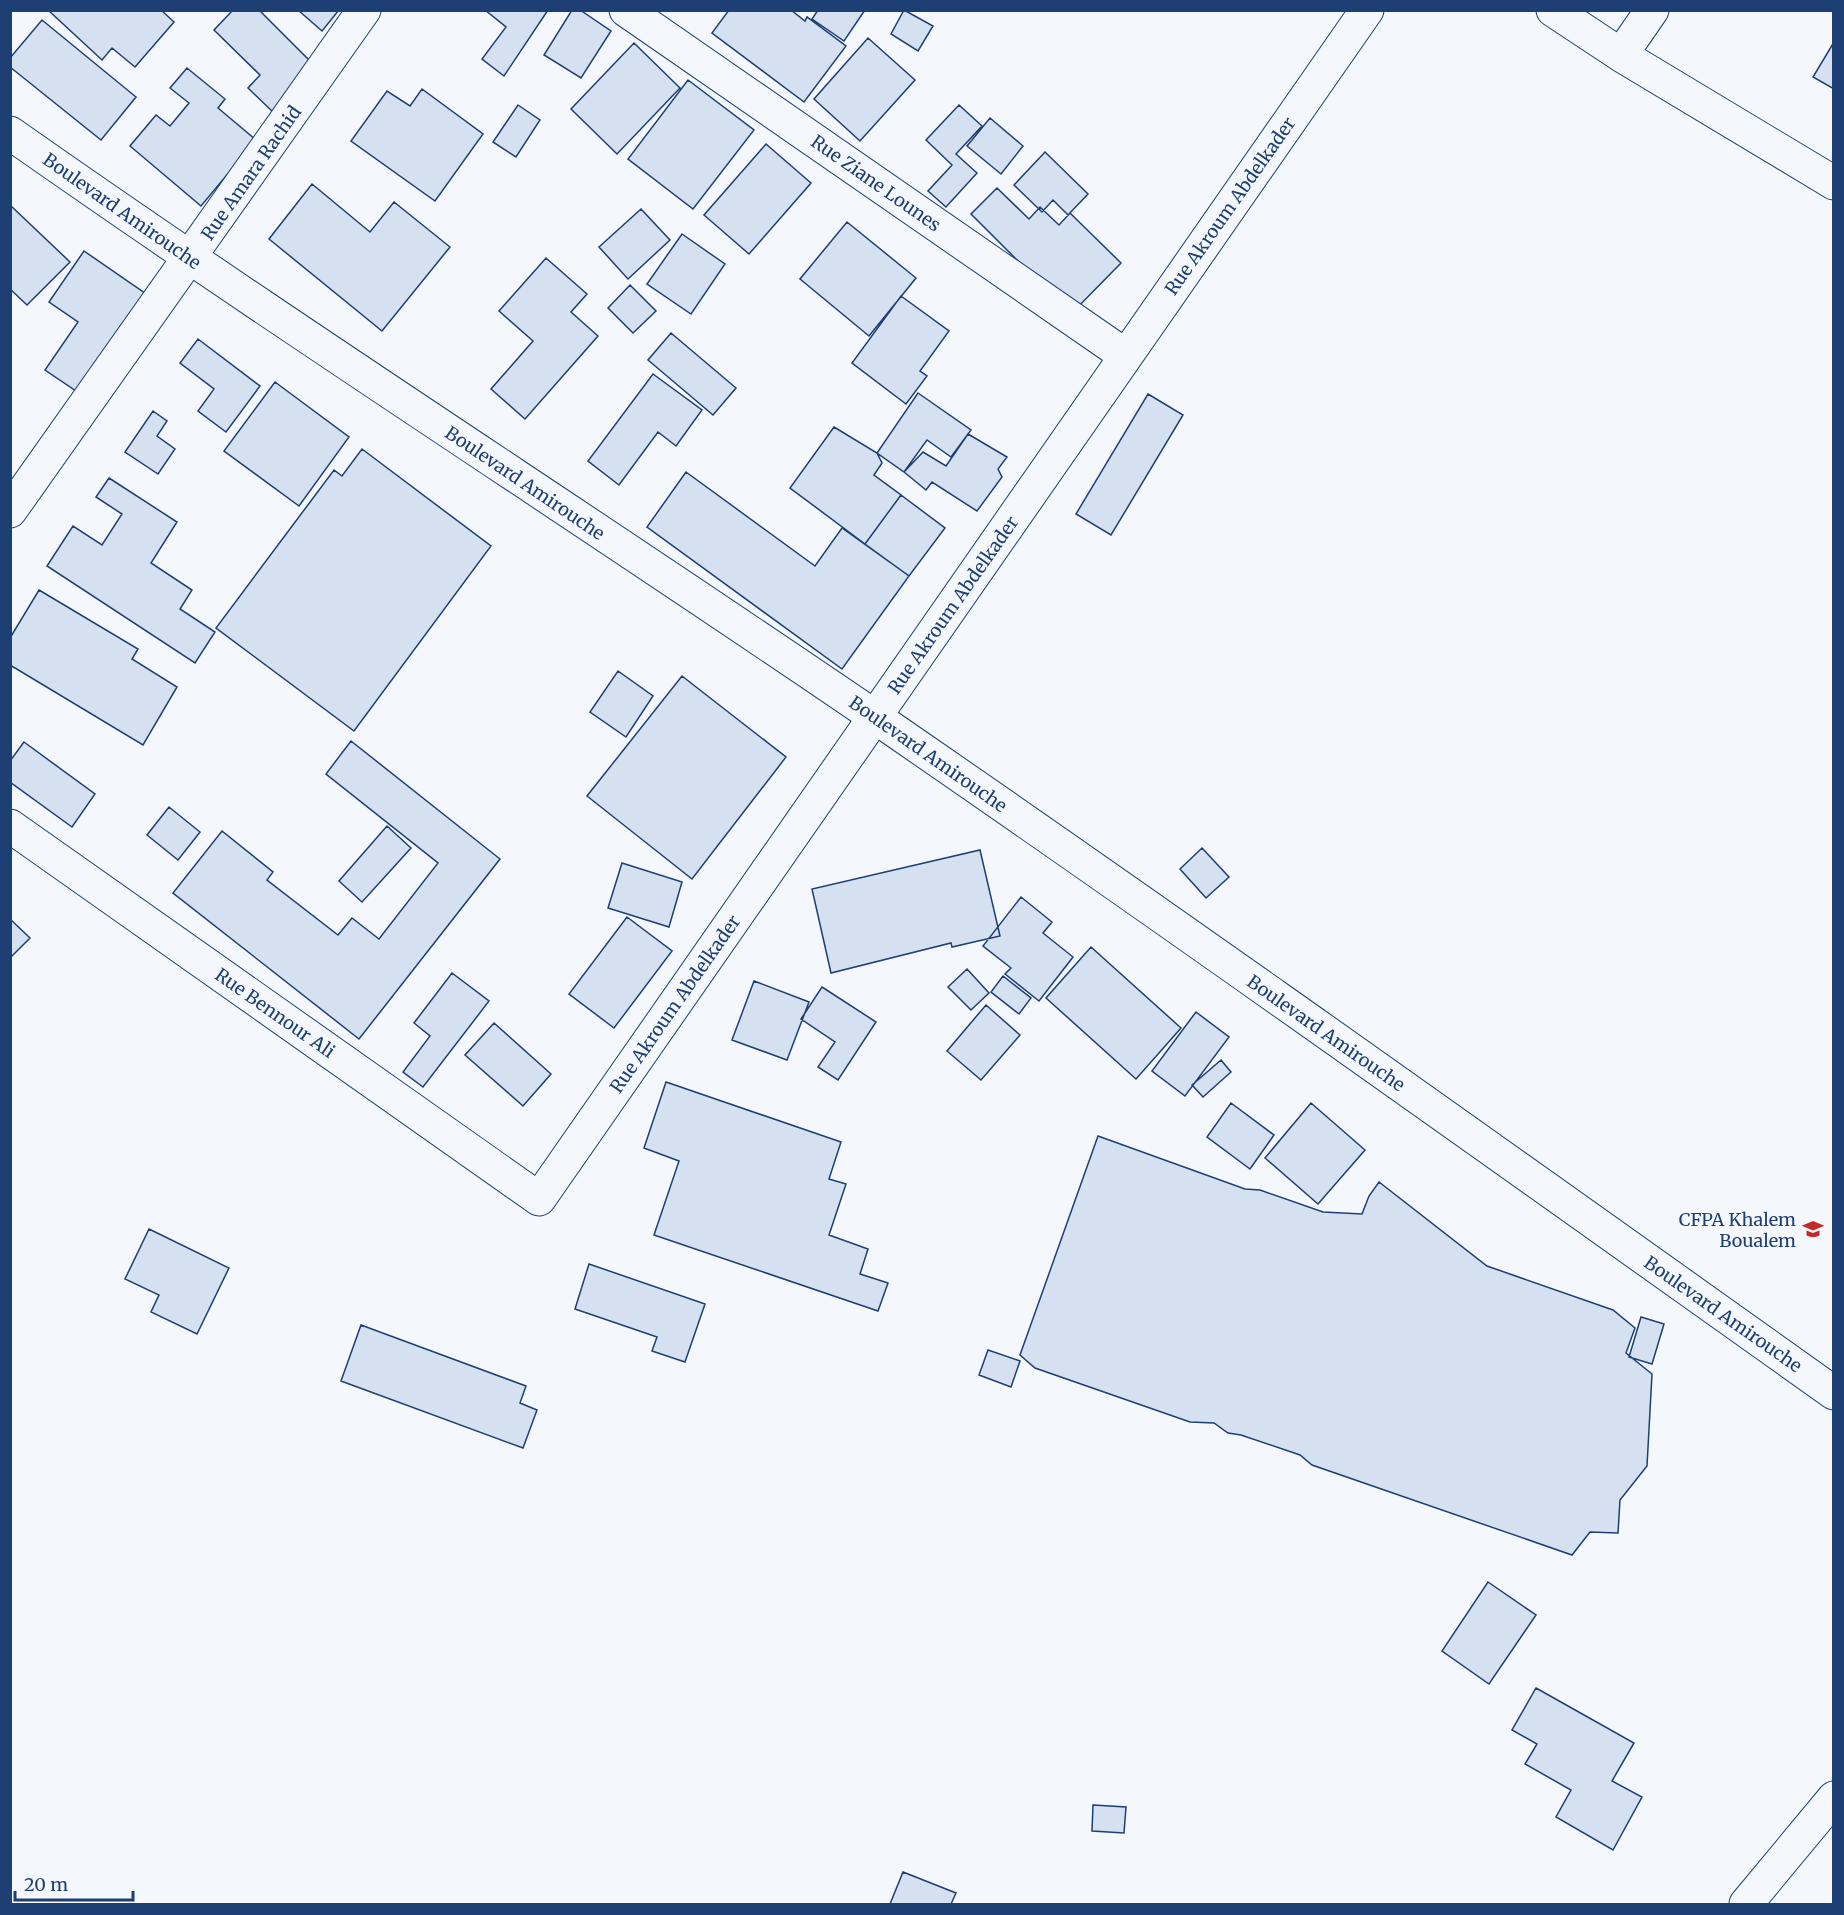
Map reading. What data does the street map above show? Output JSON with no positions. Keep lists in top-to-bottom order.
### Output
{
  "streets": {
    "street": [
      "Rue Amara Rachid",
      "Rue Ziane Lounes",
      "Rue Akroum Abdelkader",
      "Boulevard Amirouche",
      "Rue Bennour Ali"
    ]
  },
  "crossings": [
    ["Rue Amara Rachid", "Boulevard Amirouche"],
    ["Rue Ziane Lounes", "Rue Akroum Abdelkader"],
    ["Rue Akroum Abdelkader", "Boulevard Amirouche"],
    ["Rue Akroum Abdelkader", "Rue Bennour Ali"]
  ],
  "places": {
    "school or university": ["CFPA Khalem Boualem"]
  },
  "scale_bar": "20 m"
}
